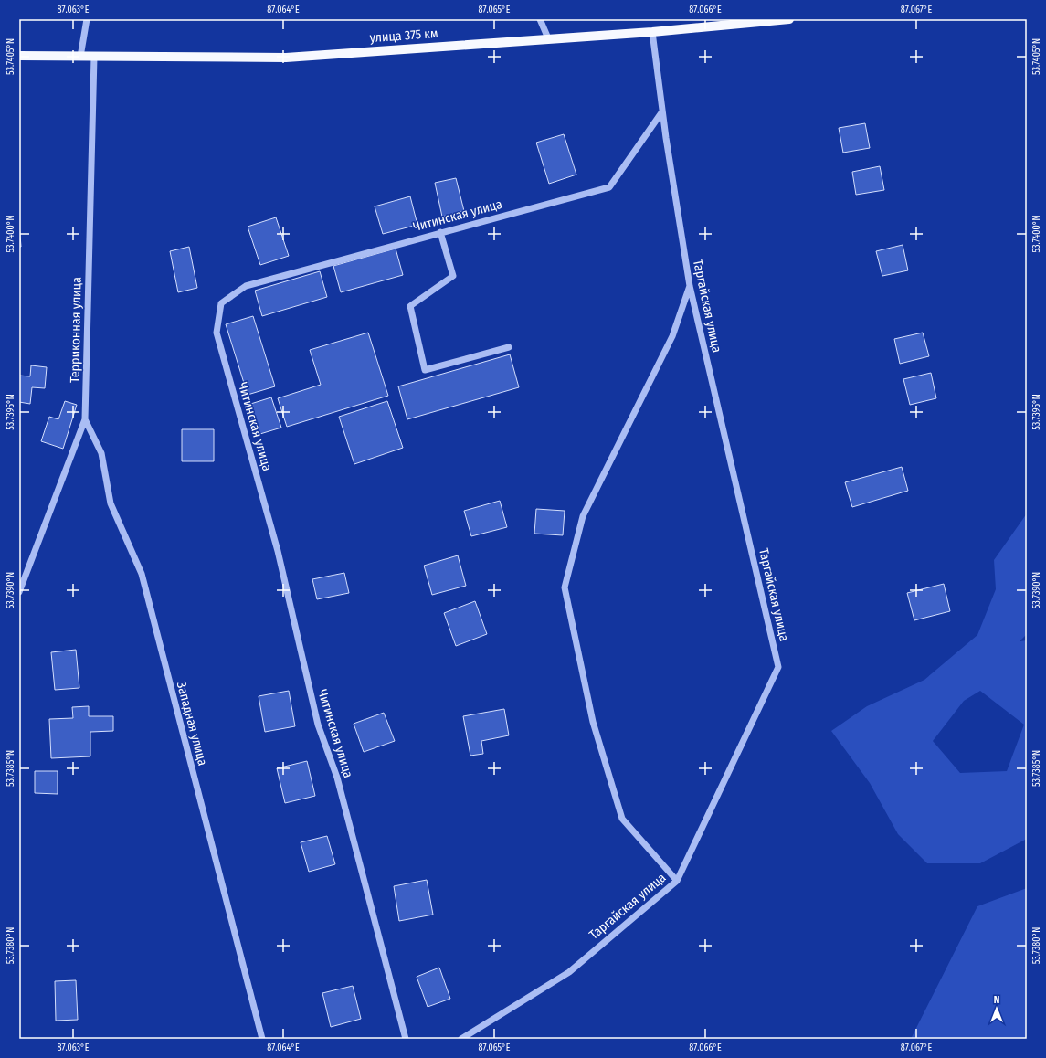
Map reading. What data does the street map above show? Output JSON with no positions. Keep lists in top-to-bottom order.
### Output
{
  "streets": {
    "main road": ["улица 375 км"],
    "street": [
      "Читинская улица",
      "Таргайская улица",
      "Терриконная улица",
      "Западная улица"
    ]
  },
  "crossings": [
    ["улица 375 км", "Таргайская улица"],
    ["улица 375 км", "Терриконная улица"],
    ["Читинская улица", "Таргайская улица"],
    ["Терриконная улица", "Западная улица"]
  ],
  "north": "top",
  "coordinates": [
    "87.063°E",
    "87.064°E",
    "87.065°E",
    "87.066°E",
    "87.067°E",
    "53.7405°N",
    "53.7400°N",
    "53.7395°N",
    "53.7390°N",
    "53.7385°N",
    "53.7380°N"
  ]
}
